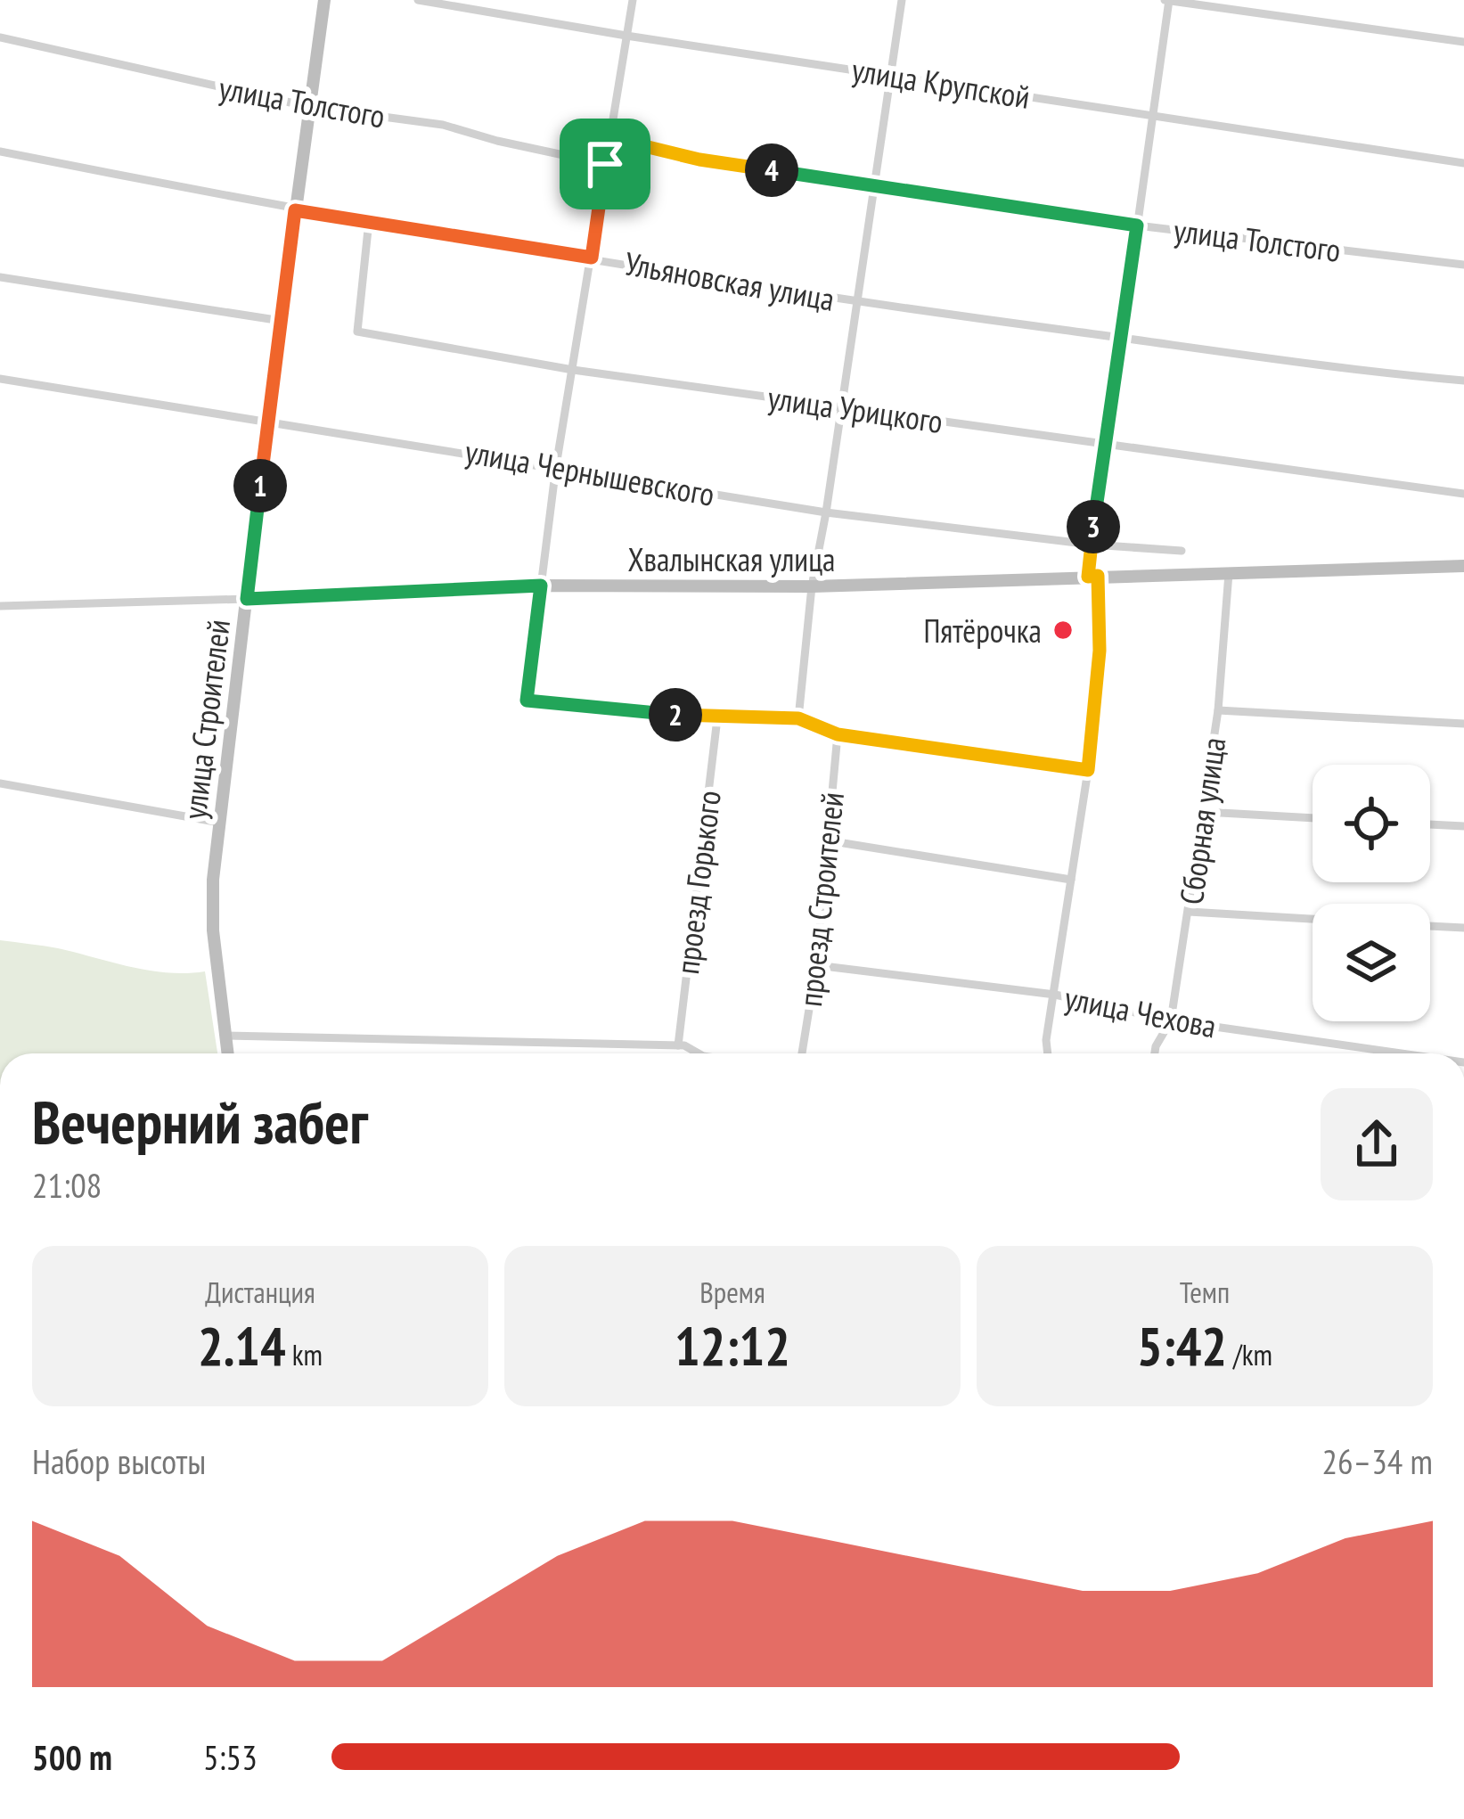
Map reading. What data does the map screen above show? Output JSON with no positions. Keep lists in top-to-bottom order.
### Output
{
  "streets": {
    "street": [
      "улица Крупской",
      "улица Толстого",
      "Ульяновская улица",
      "улица Урицкого",
      "улица Чернышевского",
      "Хвалынская улица",
      "улица Строителей",
      "Сборная улица",
      "проезд Горького",
      "проезд Строителей",
      "улица Чехова"
    ]
  },
  "crossings": [
    ["улица Толстого", "улица Строителей"],
    ["Ульяновская улица", "улица Урицкого"],
    ["Ульяновская улица", "улица Строителей"],
    ["улица Чернышевского", "улица Строителей"],
    ["Хвалынская улица", "улица Строителей"],
    ["Хвалынская улица", "Сборная улица"],
    ["Сборная улица", "улица Чехова"],
    ["проезд Строителей", "улица Чехова"]
  ],
  "places": ["Пятёрочка"],
  "page": {
    "pins": [
      "4",
      "1",
      "3",
      "2"
    ],
    "heading": ["Вечерний забег", "21:08"],
    "stats": [
      ["Дистанция", "2.14 km"],
      ["Время", "12:12"],
      ["Темп", "5:42 /km"]
    ],
    "chart": ["Набор высоты", "26–34 m"],
    "list": [
      {
        "name": "500 m",
        "note": "5:53"
      }
    ]
  }
}
